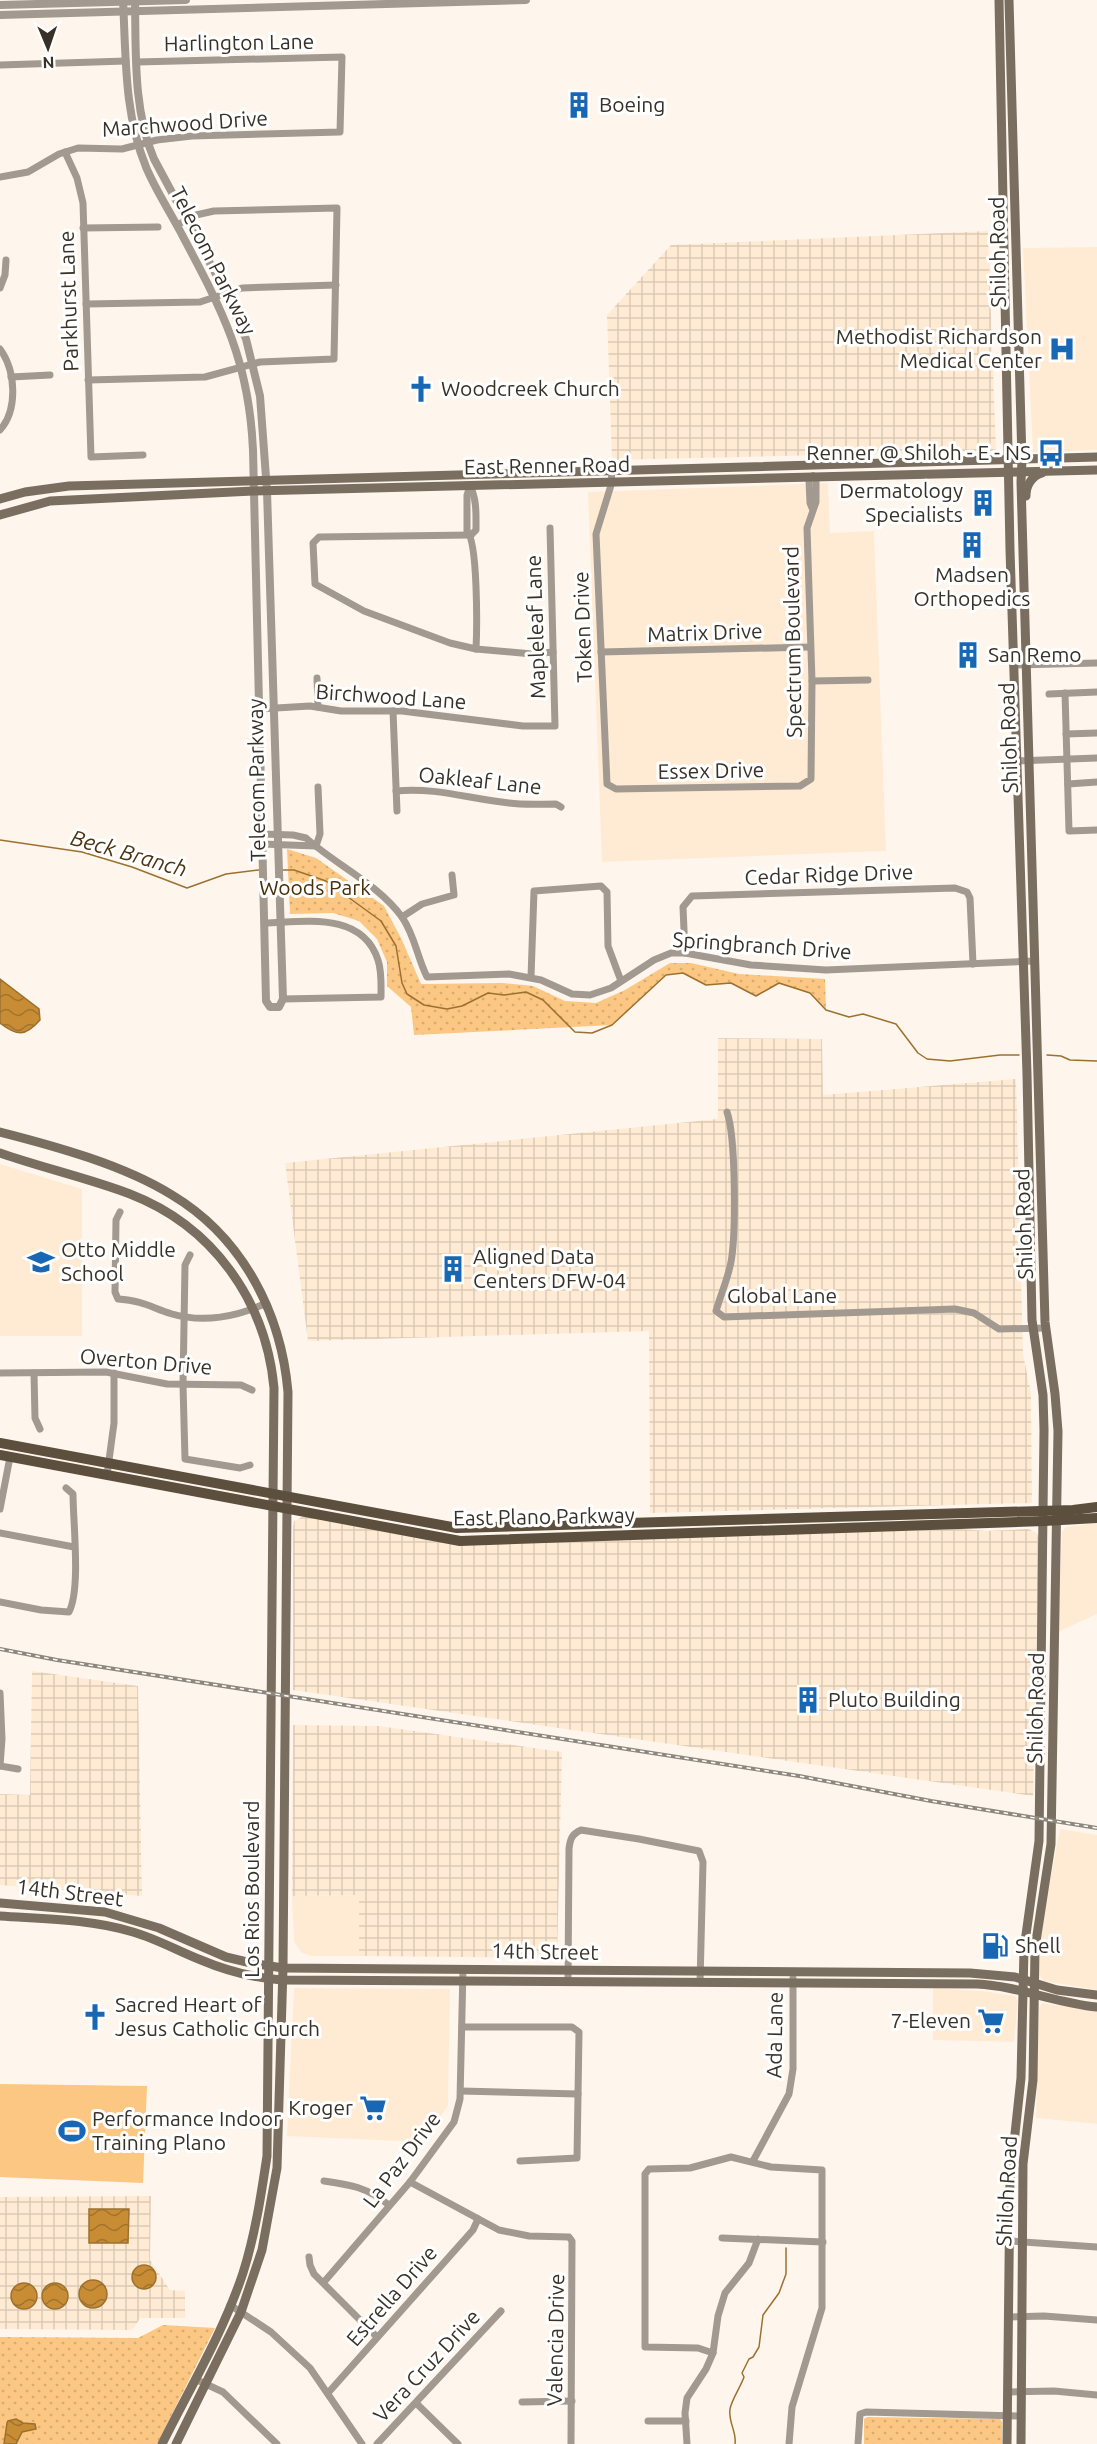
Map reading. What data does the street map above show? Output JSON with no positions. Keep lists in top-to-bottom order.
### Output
{
  "streets": {
    "main road": [
      "Shiloh Road",
      "East Renner Road",
      "East Plano Parkway",
      "Los Rios Boulevard",
      "14th Street"
    ],
    "street": [
      "Harlington Lane",
      "Marchwood Drive",
      "Telecom Parkway",
      "Parkhurst Lane",
      "Mapleleaf Lane",
      "Token Drive",
      "Matrix Drive",
      "Spectrum Boulevard",
      "Birchwood Lane",
      "Essex Drive",
      "Oakleaf Lane",
      "Cedar Ridge Drive",
      "Springbranch Drive",
      "Global Lane",
      "Overton Drive",
      "Ada Lane",
      "La Paz Drive",
      "Estrella Drive",
      "Valencia Drive",
      "Vera Cruz Drive"
    ]
  },
  "crossings": [
    ["Harlington Lane", "Marchwood Drive"],
    ["Harlington Lane", "Telecom Parkway"],
    ["Marchwood Drive", "Telecom Parkway"],
    ["Marchwood Drive", "Parkhurst Lane"],
    ["Shiloh Road", "East Renner Road"],
    ["Shiloh Road", "Springbranch Drive"],
    ["Shiloh Road", "Global Lane"],
    ["Shiloh Road", "East Plano Parkway"],
    ["Shiloh Road", "14th Street"],
    ["Telecom Parkway", "East Renner Road"],
    ["Telecom Parkway", "Birchwood Lane"],
    ["Telecom Parkway", "Springbranch Drive"],
    ["East Renner Road", "Token Drive"],
    ["East Renner Road", "Spectrum Boulevard"],
    ["Mapleleaf Lane", "Birchwood Lane"],
    ["Token Drive", "Matrix Drive"],
    ["Token Drive", "Essex Drive"],
    ["Matrix Drive", "Spectrum Boulevard"],
    ["Spectrum Boulevard", "Essex Drive"],
    ["Cedar Ridge Drive", "Springbranch Drive"],
    ["East Plano Parkway", "Los Rios Boulevard"],
    ["Los Rios Boulevard", "14th Street"],
    ["14th Street", "Ada Lane"],
    ["14th Street", "La Paz Drive"],
    ["Estrella Drive", "Valencia Drive"]
  ],
  "water": ["Beck Branch"],
  "parks": ["Woods Park"],
  "places": {
    "building": [
      "Boeing",
      "Dermatology Specialists",
      "Madsen Orthopedics",
      "San Remo",
      "Aligned Data Centers DFW-04",
      "Pluto Building"
    ],
    "hospital": ["Methodist Richardson Medical Center"],
    "church": ["Woodcreek Church", "Sacred Heart of Jesus Catholic Church"],
    "bus stop": ["Renner @ Shiloh - E - NS"],
    "school or university": ["Otto Middle School"],
    "fuel station": ["Shell"],
    "supermarket": ["7-Eleven", "Kroger"],
    "sports": ["Performance Indoor Training Plano"]
  },
  "north": "bottom"
}
